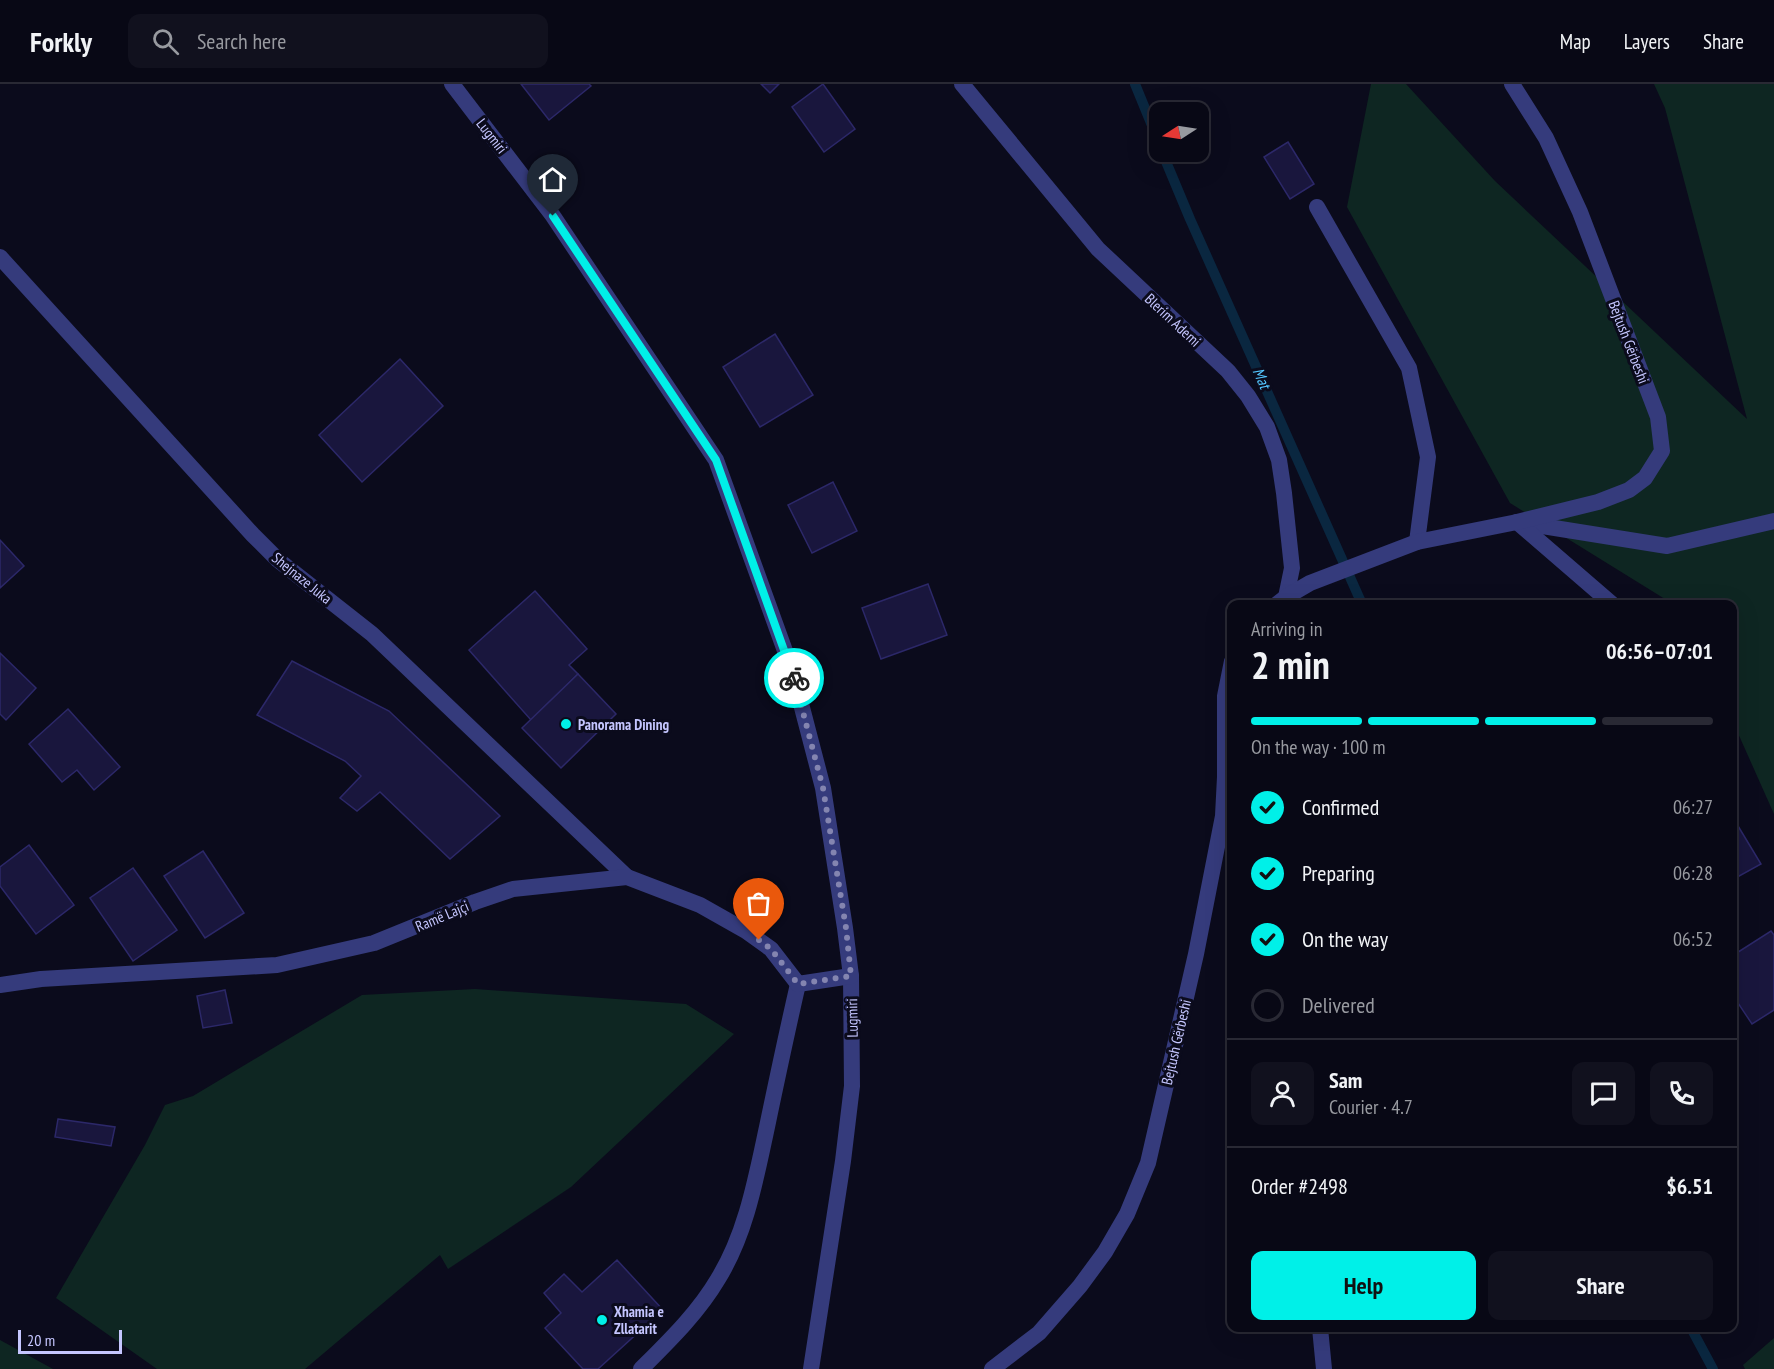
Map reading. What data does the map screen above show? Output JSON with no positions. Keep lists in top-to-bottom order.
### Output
{
  "streets": {
    "street": [
      "Lugmiri",
      "Blerim Ademi",
      "Bejtush Gërbeshi",
      "Shejnaze Juka",
      "Ramë Lajçi"
    ]
  },
  "crossings": [
    ["Shejnaze Juka", "Ramë Lajçi"]
  ],
  "water": ["Mat"],
  "places": ["Panorama Dining", "Xhamia e Zllatarit"],
  "scale_bar": "20 m",
  "north": "left",
  "page": {
    "header": "Forkly",
    "search": "Search here",
    "nav": ["Map", "Layers", "Share"],
    "heading": ["2 min", "Arriving in", "06:56–07:01"],
    "panel": [
      "Sam",
      "Courier · 4.7",
      "Order #2498",
      "$6.51"
    ],
    "bar": "On the way · 100 m",
    "list": [
      ["Confirmed", "06:27"],
      ["Preparing", "06:28"],
      ["On the way", "06:52"],
      "Delivered"
    ],
    "buttons": ["Help", "Share"],
    "scale": "20 m"
  }
}
